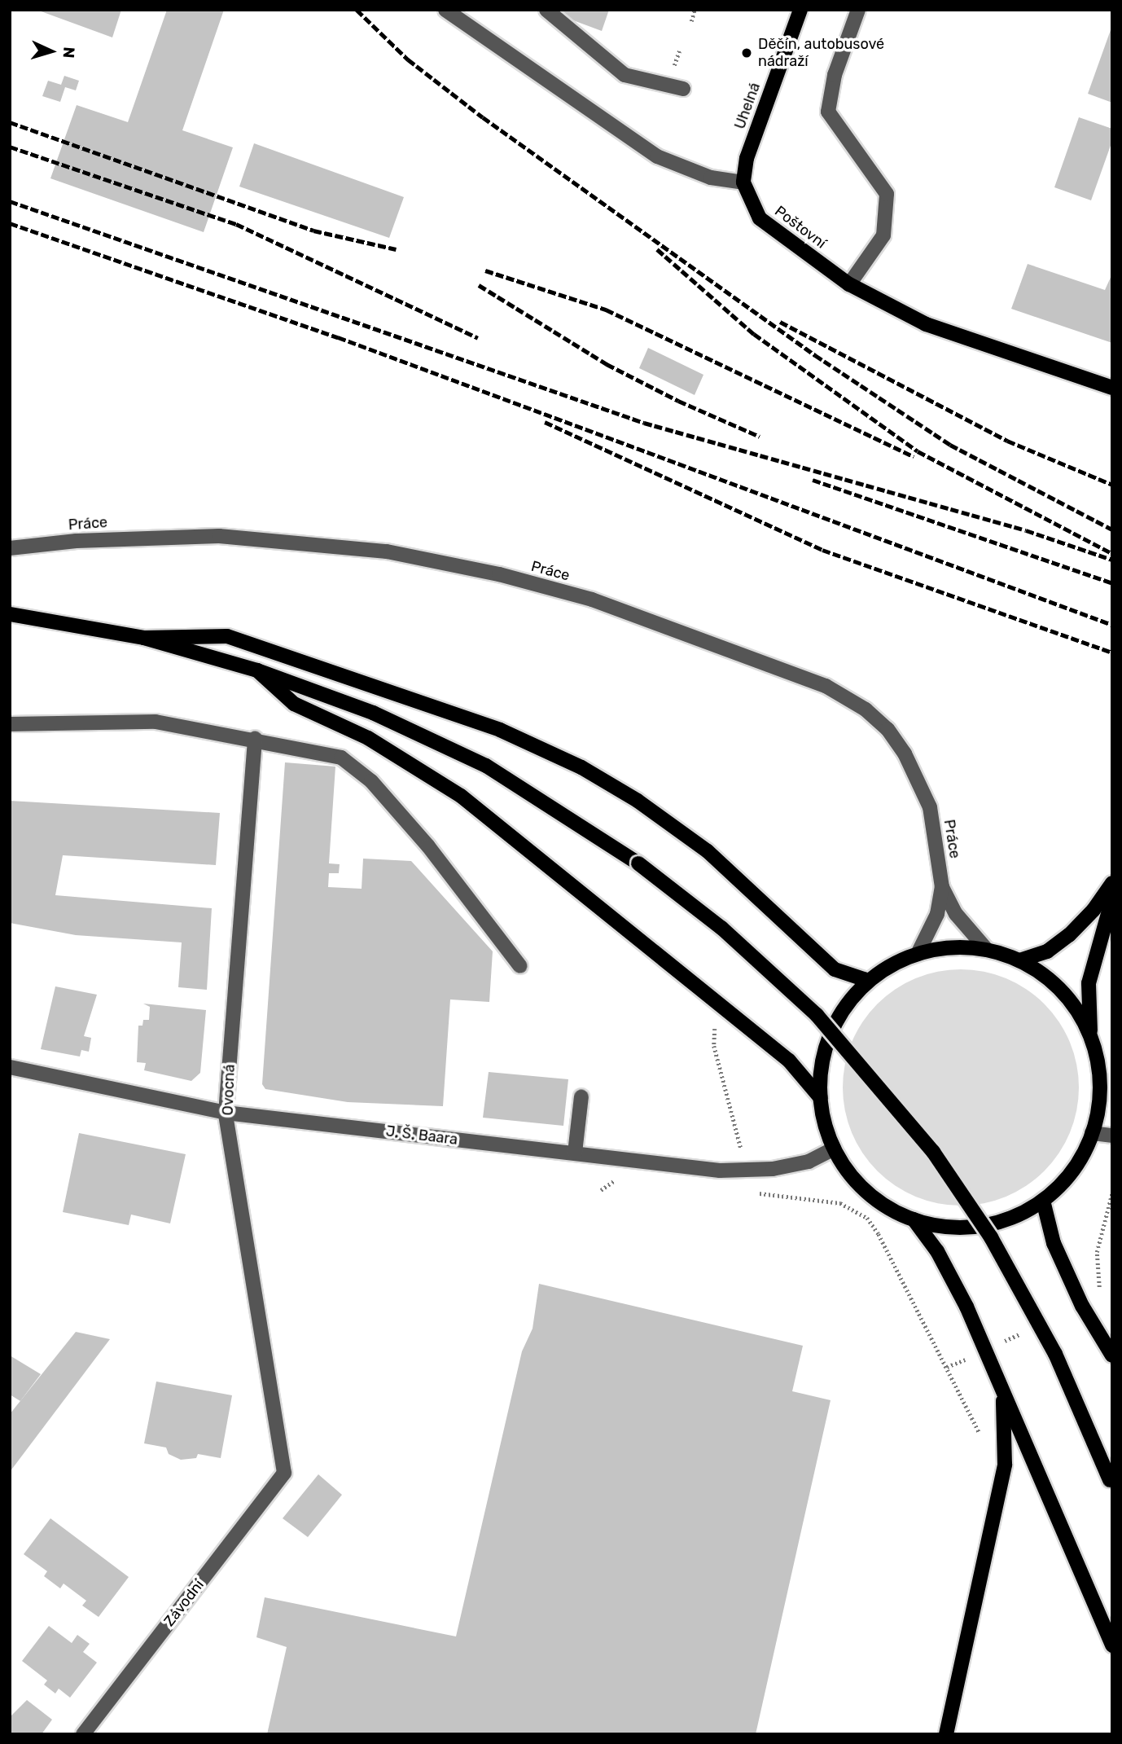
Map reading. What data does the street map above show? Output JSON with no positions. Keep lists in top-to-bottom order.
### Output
{
  "streets": {
    "main road": ["Uhelná", "Poštovní"],
    "street": [
      "Práce",
      "Ovocná",
      "J. Š. Baara",
      "Závodní"
    ]
  },
  "crossings": [
    ["Uhelná", "Poštovní"],
    ["Ovocná", "J. Š. Baara"],
    ["Ovocná", "Závodní"]
  ],
  "places": ["Děčín, autobusové nádraží"],
  "north": "right"
}
